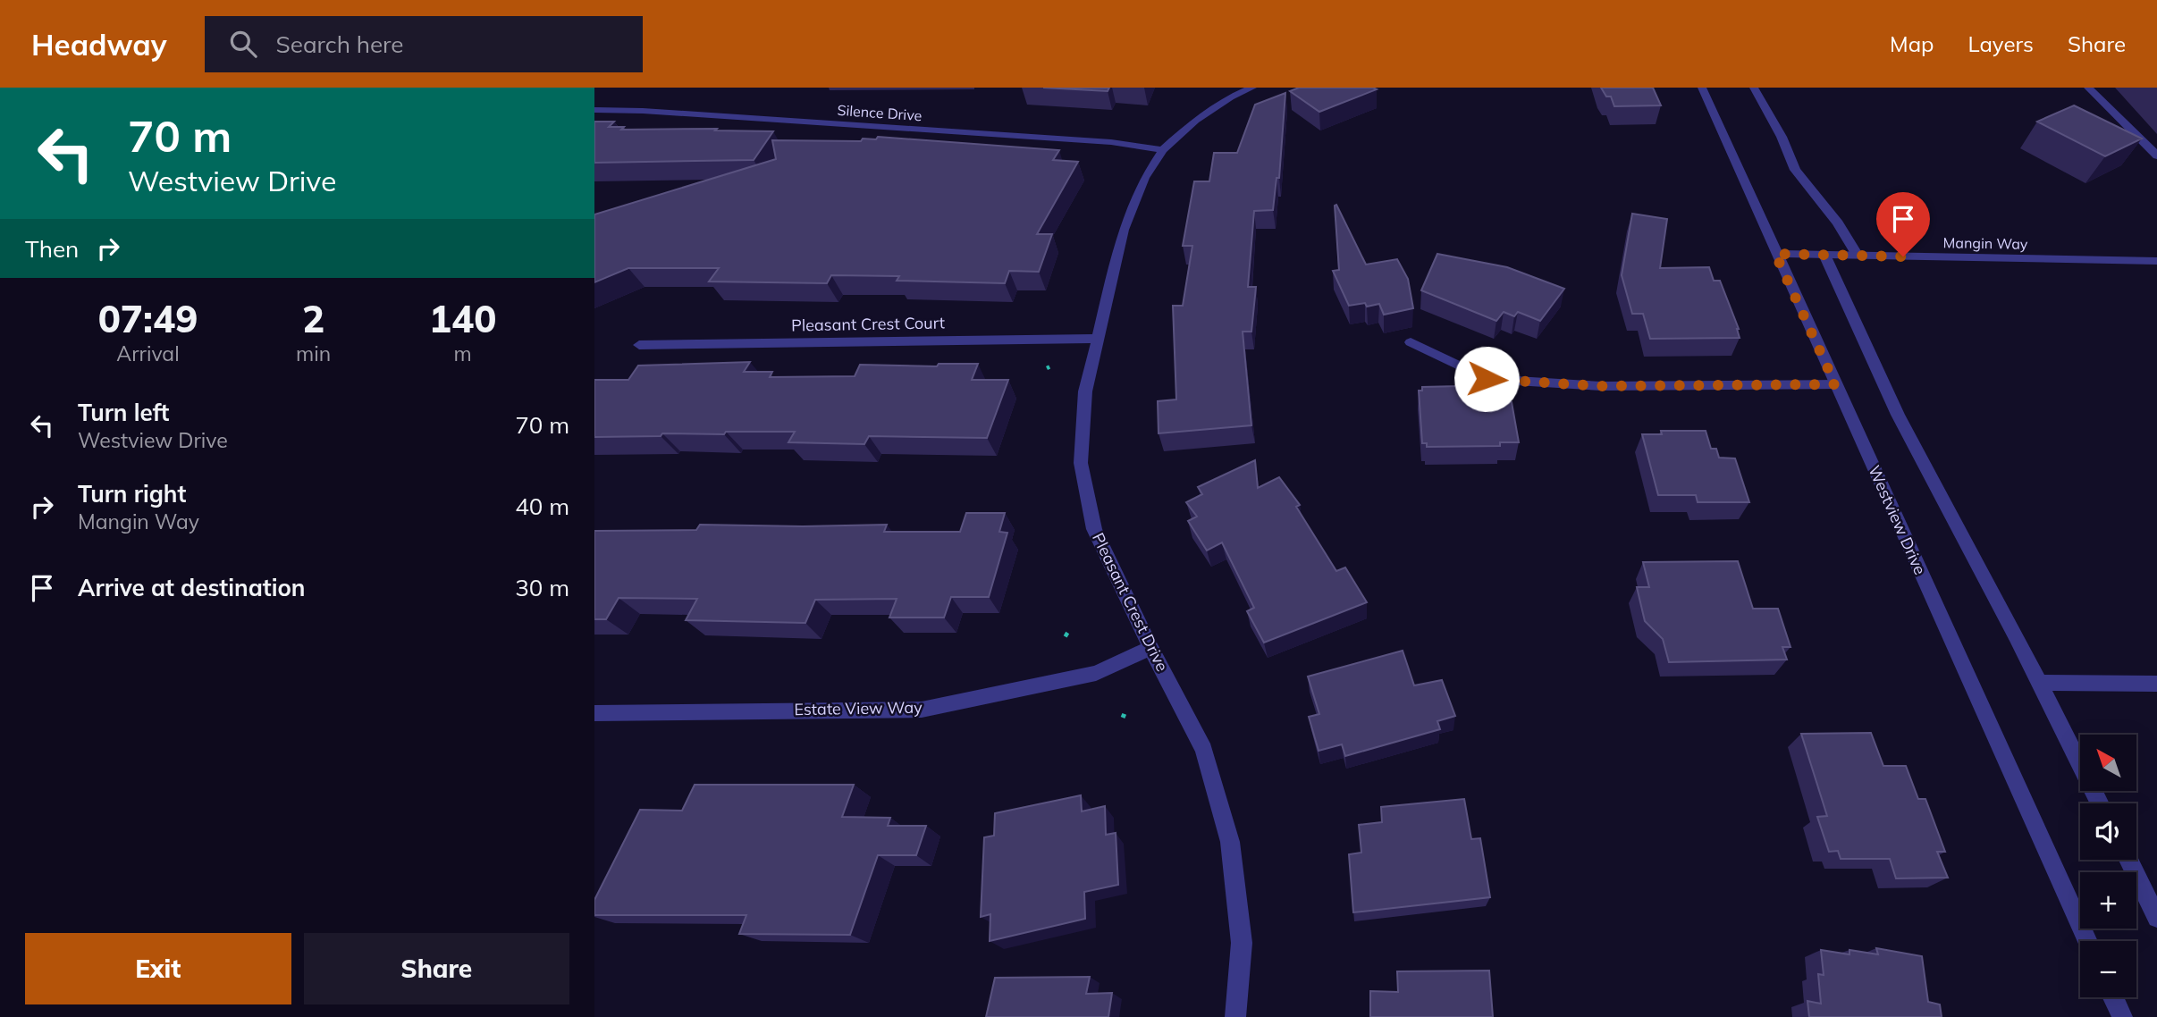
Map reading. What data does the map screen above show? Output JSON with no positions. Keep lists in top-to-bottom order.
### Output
{
  "streets": {
    "street": [
      "Silence Drive",
      "Mangin Way",
      "Pleasant Crest Court",
      "Westview Drive",
      "Pleasant Crest Drive",
      "Estate View Way"
    ]
  },
  "crossings": [
    ["Silence Drive", "Pleasant Crest Drive"],
    ["Mangin Way", "Westview Drive"],
    ["Pleasant Crest Court", "Pleasant Crest Drive"],
    ["Pleasant Crest Drive", "Estate View Way"]
  ],
  "north": "top left",
  "page": {
    "header": "Headway",
    "search": "Search here",
    "nav": ["Map", "Layers", "Share"],
    "turn": ["70 m", "Westview Drive"],
    "then": "Then",
    "eta": [
      "07:49",
      "Arrival",
      "2",
      "min",
      "140",
      "m"
    ],
    "list": [
      {
        "name": "Turn left",
        "note": "Westview Drive",
        "value": "70 m"
      },
      {
        "name": "Turn right",
        "note": "Mangin Way",
        "value": "40 m"
      },
      {
        "name": "Arrive at destination",
        "value": "30 m"
      }
    ],
    "map_buttons": ["+", "−"],
    "buttons": ["Exit", "Share"]
  }
}
